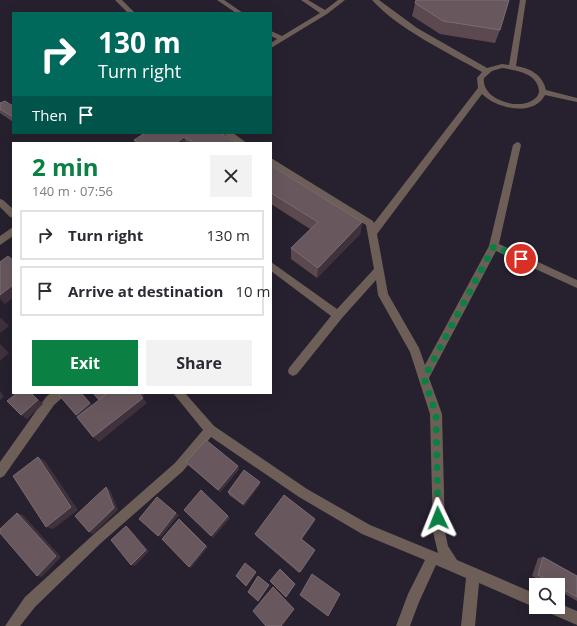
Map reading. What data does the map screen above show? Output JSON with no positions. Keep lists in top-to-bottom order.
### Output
{
  "page": {
    "turn": ["130 m", "Turn right"],
    "then": "Then",
    "heading": ["2 min", "140 m · 07:56"],
    "list": [
      {
        "name": "Turn right",
        "value": "130 m"
      },
      {
        "name": "Arrive at destination",
        "value": "10 m"
      }
    ],
    "buttons": ["Exit", "Share"]
  }
}
